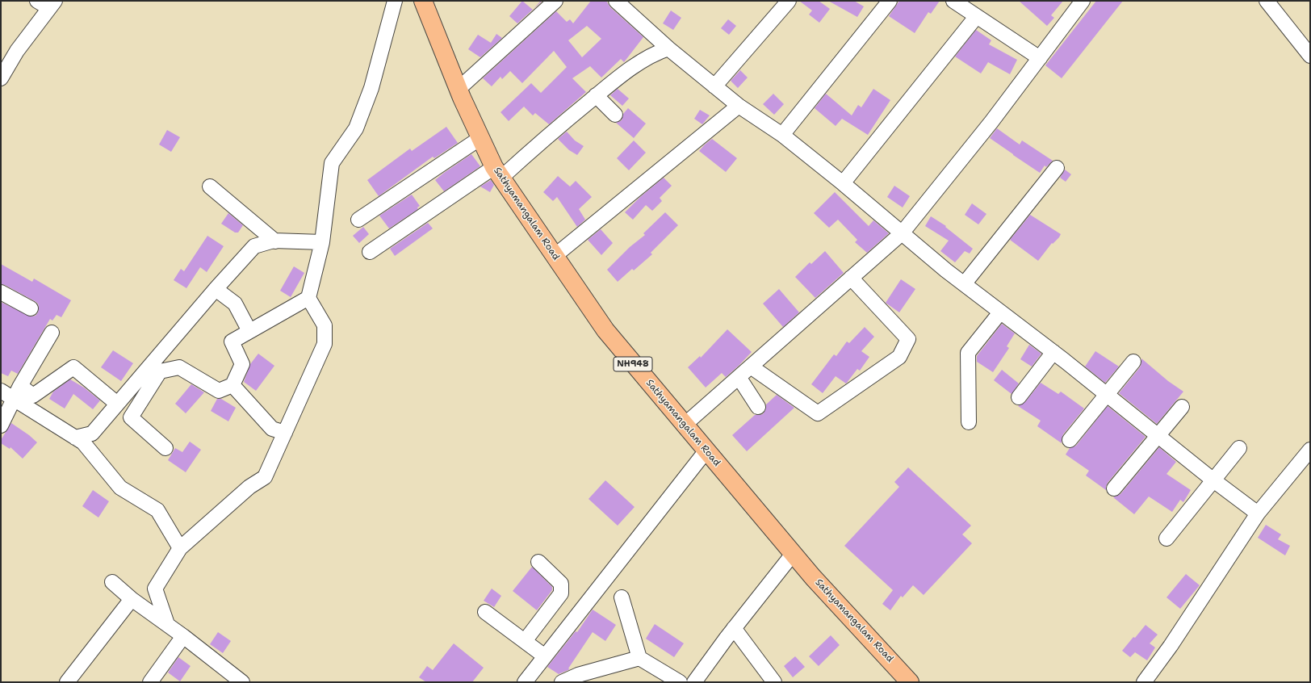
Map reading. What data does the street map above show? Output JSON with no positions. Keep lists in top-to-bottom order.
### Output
{
  "streets": {
    "highway": ["Sathyamangalam Road", "NH948"]
  }
}
